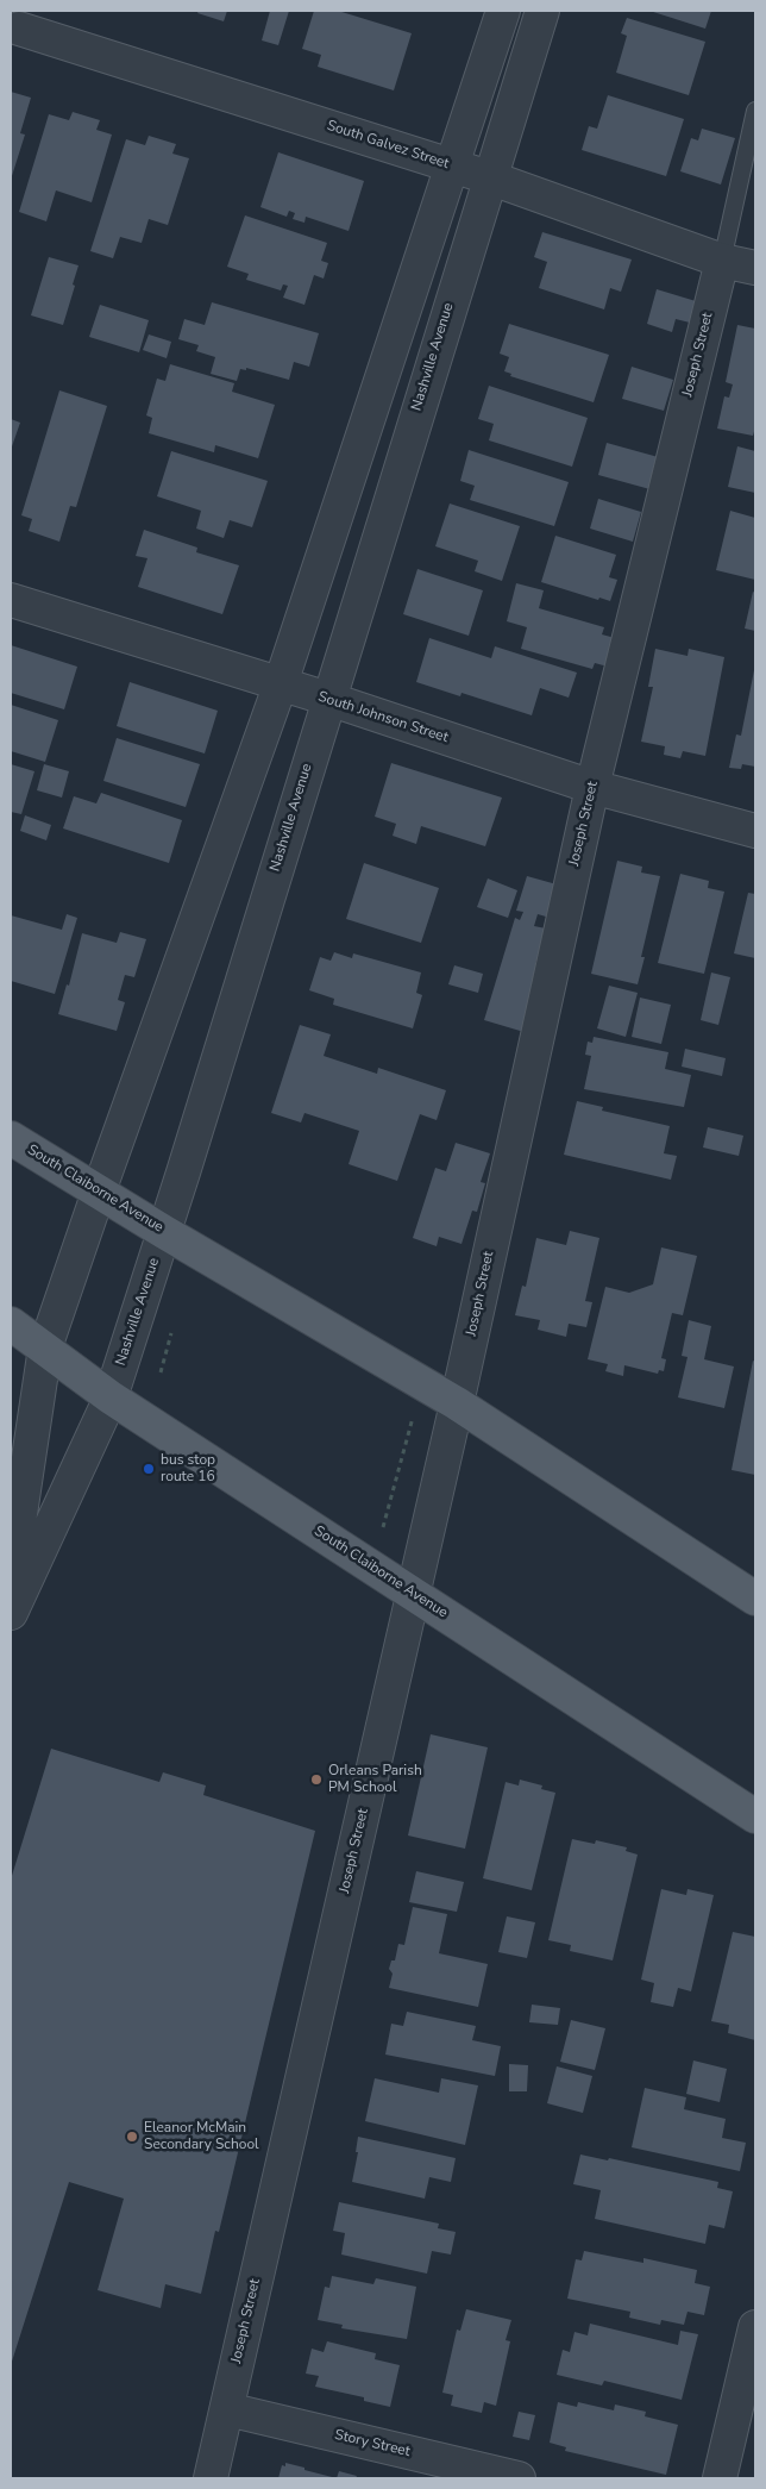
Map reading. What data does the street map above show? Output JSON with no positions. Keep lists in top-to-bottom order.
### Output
{
  "streets": {
    "main road": ["South Claiborne Avenue"],
    "street": [
      "South Galvez Street",
      "Joseph Street",
      "Nashville Avenue",
      "South Johnson Street",
      "Story Street"
    ]
  },
  "crossings": [
    ["South Galvez Street", "Joseph Street"],
    ["South Galvez Street", "Nashville Avenue"],
    ["Joseph Street", "South Johnson Street"],
    ["Joseph Street", "South Claiborne Avenue"],
    ["Joseph Street", "Story Street"],
    ["Nashville Avenue", "South Johnson Street"],
    ["Nashville Avenue", "South Claiborne Avenue"]
  ],
  "places": ["bus stop route 16", "Orleans Parish PM School", "Eleanor McMain Secondary School"]
}
